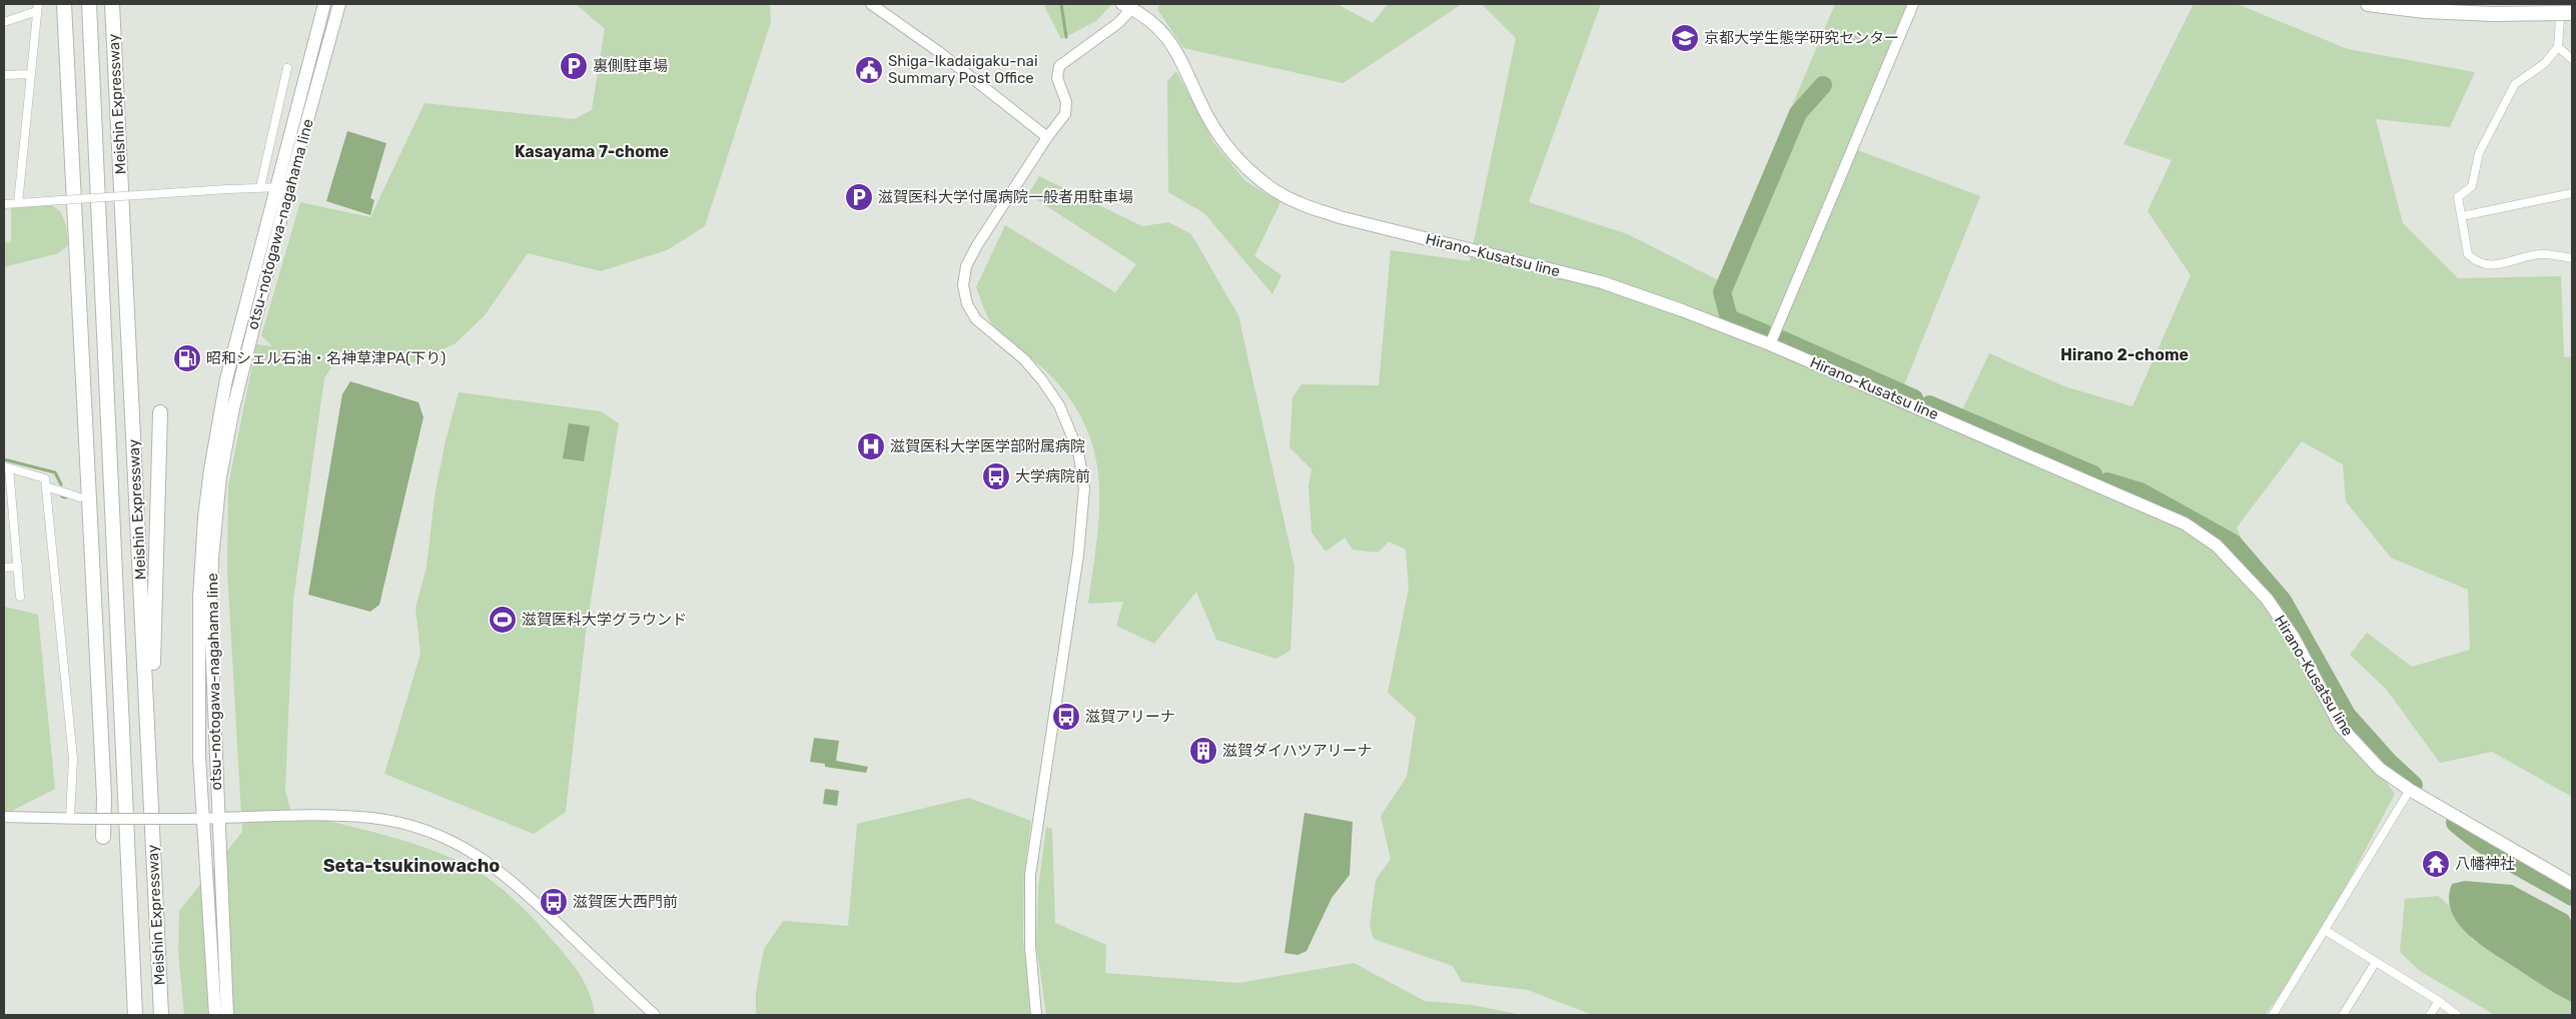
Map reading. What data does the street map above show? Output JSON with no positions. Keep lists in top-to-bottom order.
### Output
{
  "streets": {
    "highway": ["Meishin Expressway"],
    "main road": ["otsu-notogawa-nagahama line", "Hirano-Kusatsu line"]
  },
  "districts": ["Kasayama 7-chome", "Hirano 2-chome", "Seta-tsukinowacho"],
  "places": {
    "school or university": ["京都大学生態学研究センター"],
    "parking": ["裏側駐車場", "滋賀医科大学付属病院一般者用駐車場"],
    "public building": ["Shiga-Ikadaigaku-nai Summary Post Office"],
    "fuel station": ["昭和シェル石油・名神草津PA(下り)"],
    "hospital": ["滋賀医科大学医学部附属病院"],
    "bus stop": ["大学病院前", "滋賀アリーナ", "滋賀医大西門前"],
    "sports": ["滋賀医科大学グラウンド"],
    "building": ["滋賀ダイハツアリーナ"],
    "temple": ["八幡神社"]
  }
}
